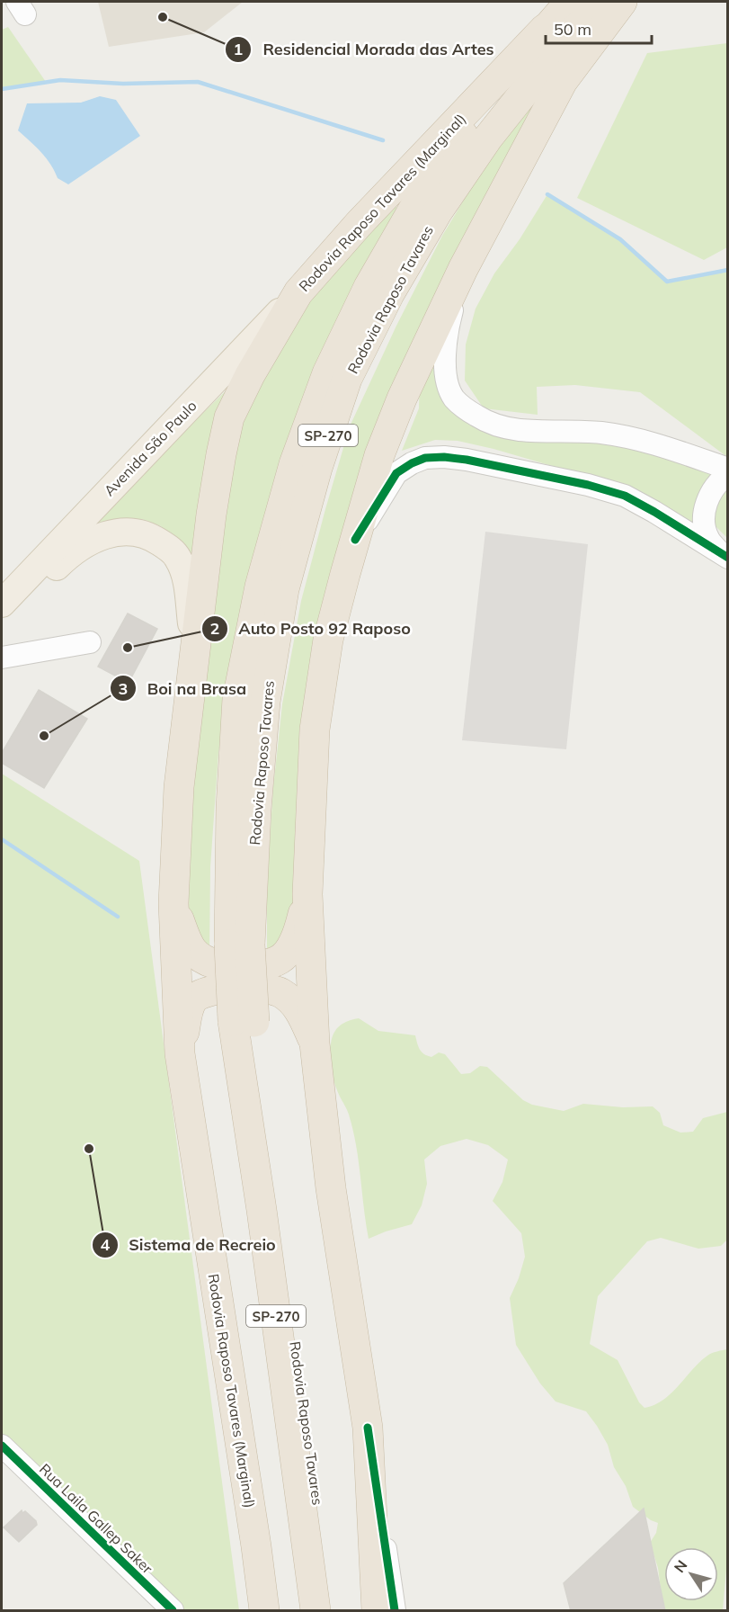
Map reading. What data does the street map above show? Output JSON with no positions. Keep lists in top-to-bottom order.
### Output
{
  "streets": {
    "highway": ["Rodovia Raposo Tavares (Marginal)", "Rodovia Raposo Tavares", "SP-270"],
    "main road": ["Avenida São Paulo"],
    "street": ["Rua Laila Gallep Saker"]
  },
  "crossings": [
    ["Rodovia Raposo Tavares (Marginal)", "Rodovia Raposo Tavares"],
    ["Rodovia Raposo Tavares (Marginal)", "Avenida São Paulo"]
  ],
  "places": [
    "Residencial Morada das Artes",
    "Auto Posto 92 Raposo",
    "Boi na Brasa",
    "Sistema de Recreio"
  ],
  "scale_bar": "50 m",
  "north": "top left"
}
